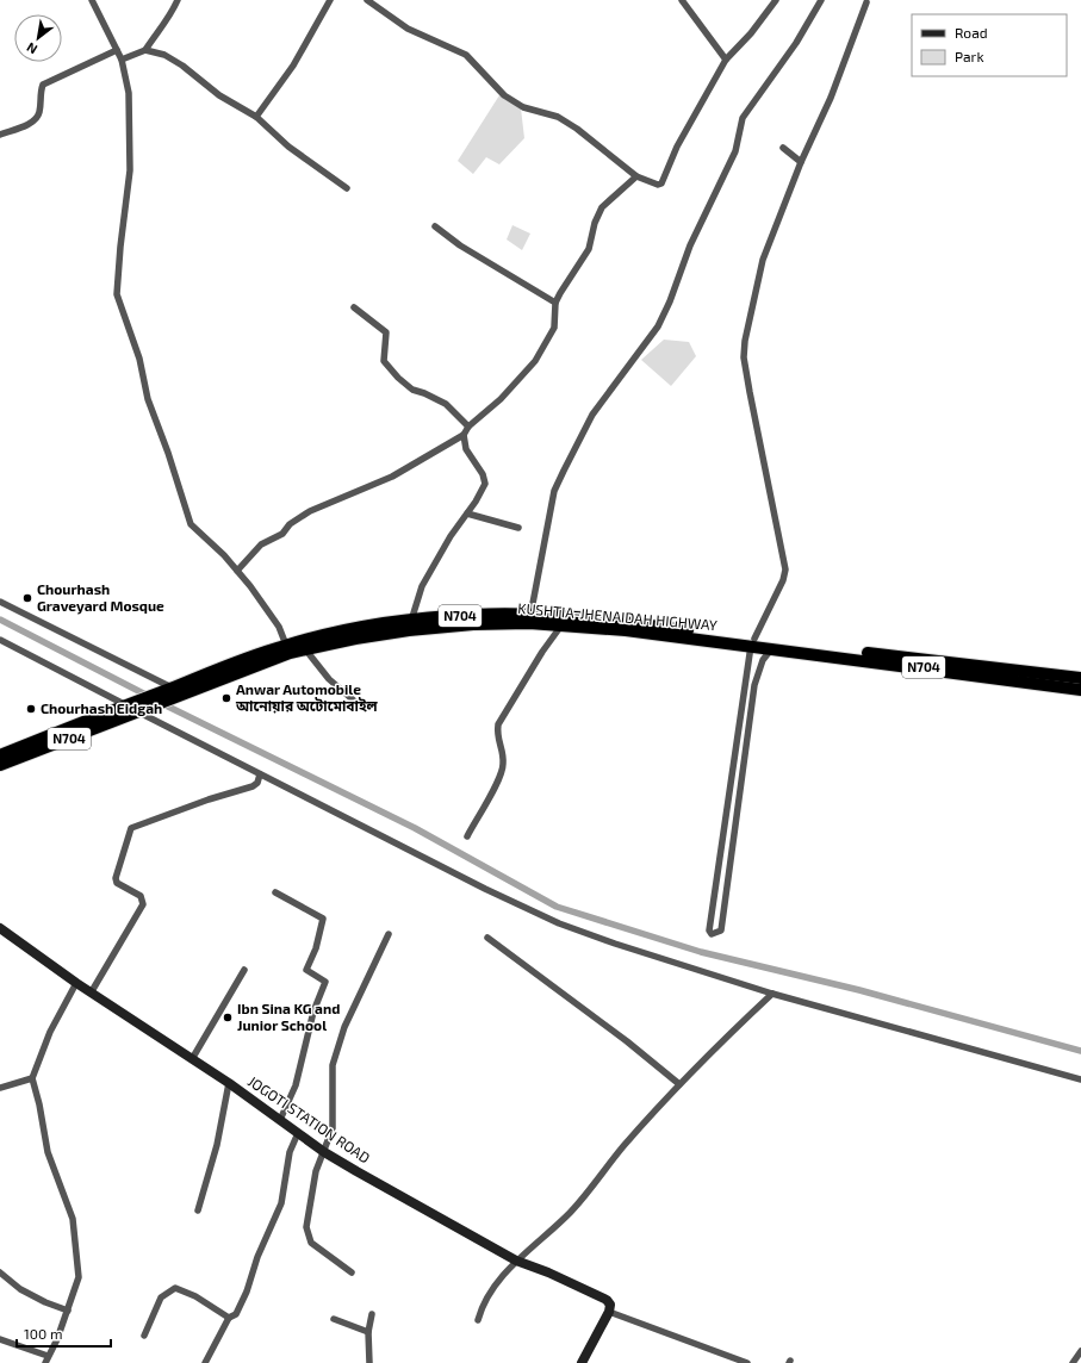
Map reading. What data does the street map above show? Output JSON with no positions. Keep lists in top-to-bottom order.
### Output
{
  "streets": {
    "highway": ["N704", "KUSHTIA-JHENAIDAH HIGHWAY"],
    "street": ["JOGOTI STATION ROAD"]
  },
  "places": [
    "Chourhash Graveyard Mosque",
    "Anwar Automobile আনোয়ার অটোমোবাইল",
    "Chourhash Eidgah",
    "Ibn Sina KG and Junior School"
  ],
  "legend": ["Road", "Park"],
  "scale_bar": "100 m",
  "north": "bottom left"
}
